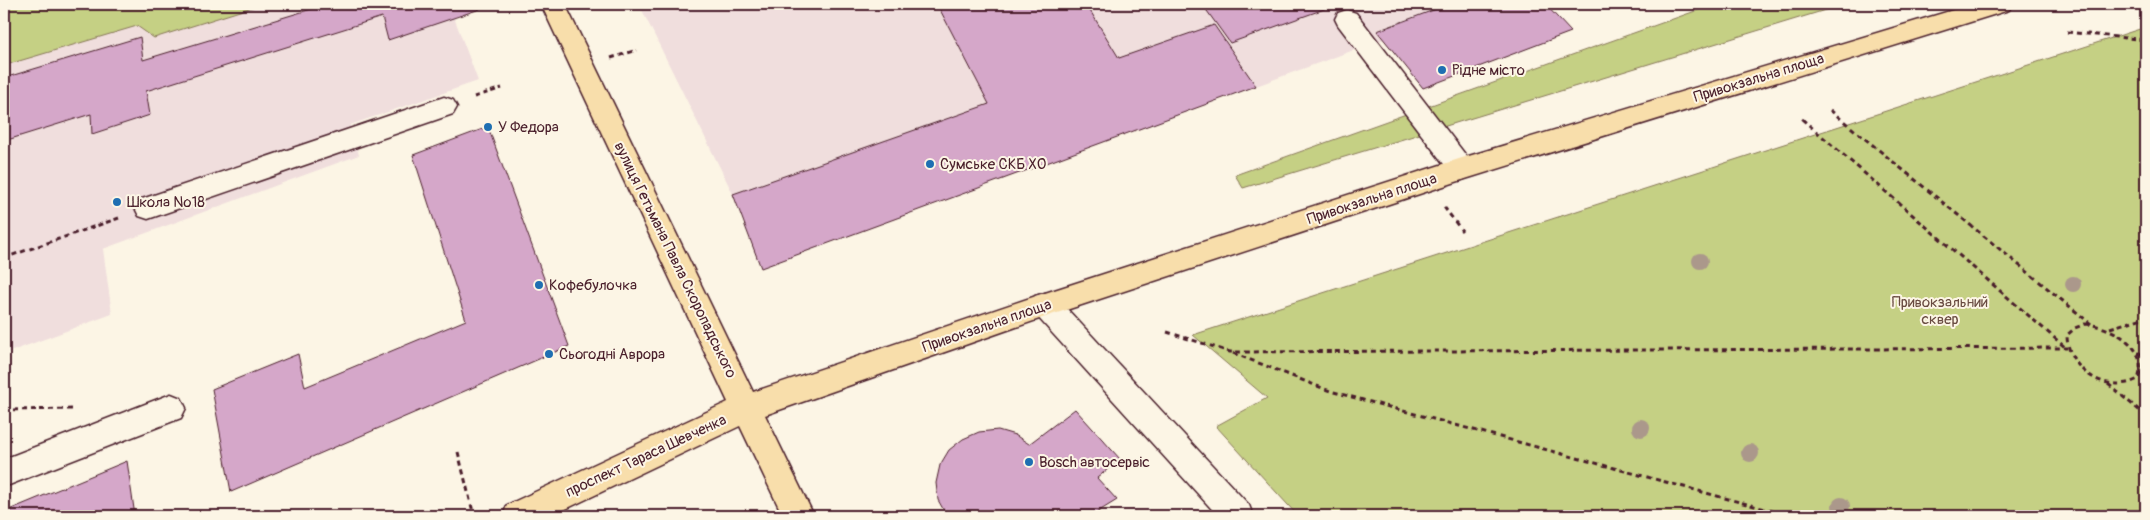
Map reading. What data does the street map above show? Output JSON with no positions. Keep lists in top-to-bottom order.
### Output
{
  "streets": {
    "main road": ["Привокзальна площа", "вулиця Гетьмана Павла Скоропадського", "проспект Тараса Шевченка"]
  },
  "crossings": [
    ["Привокзальна площа", "вулиця Гетьмана Павла Скоропадського"],
    ["Привокзальна площа", "проспект Тараса Шевченка"],
    ["вулиця Гетьмана Павла Скоропадського", "проспект Тараса Шевченка"]
  ],
  "parks": ["Привокзальний сквер"],
  "places": [
    "Рідне місто",
    "У Федора",
    "Сумське СКБ ХО",
    "Школа №18",
    "Кофебулочка",
    "Сьогодні Аврора",
    "Bosch автосервіс"
  ]
}
